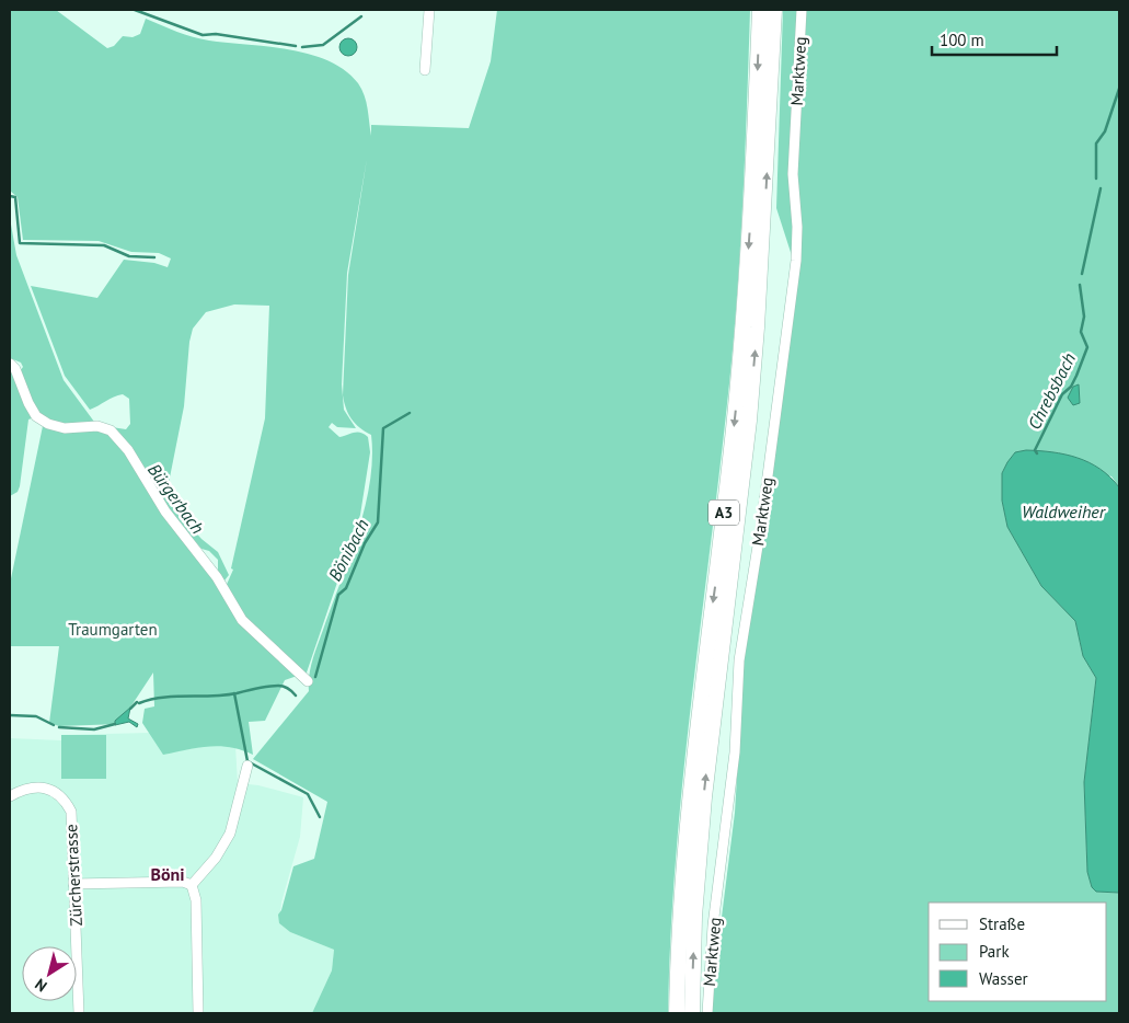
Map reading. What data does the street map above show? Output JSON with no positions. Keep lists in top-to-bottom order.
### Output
{
  "streets": {
    "highway": ["A3"],
    "street": ["Marktweg", "Zürcherstrasse"]
  },
  "districts": ["Böni"],
  "water": [
    "Chrebsbach",
    "Bürgerbach",
    "Waldweiher",
    "Bönibach"
  ],
  "parks": ["Traumgarten"],
  "legend": ["Straße", "Park", "Wasser"],
  "scale_bar": "100 m",
  "north": "bottom left"
}
